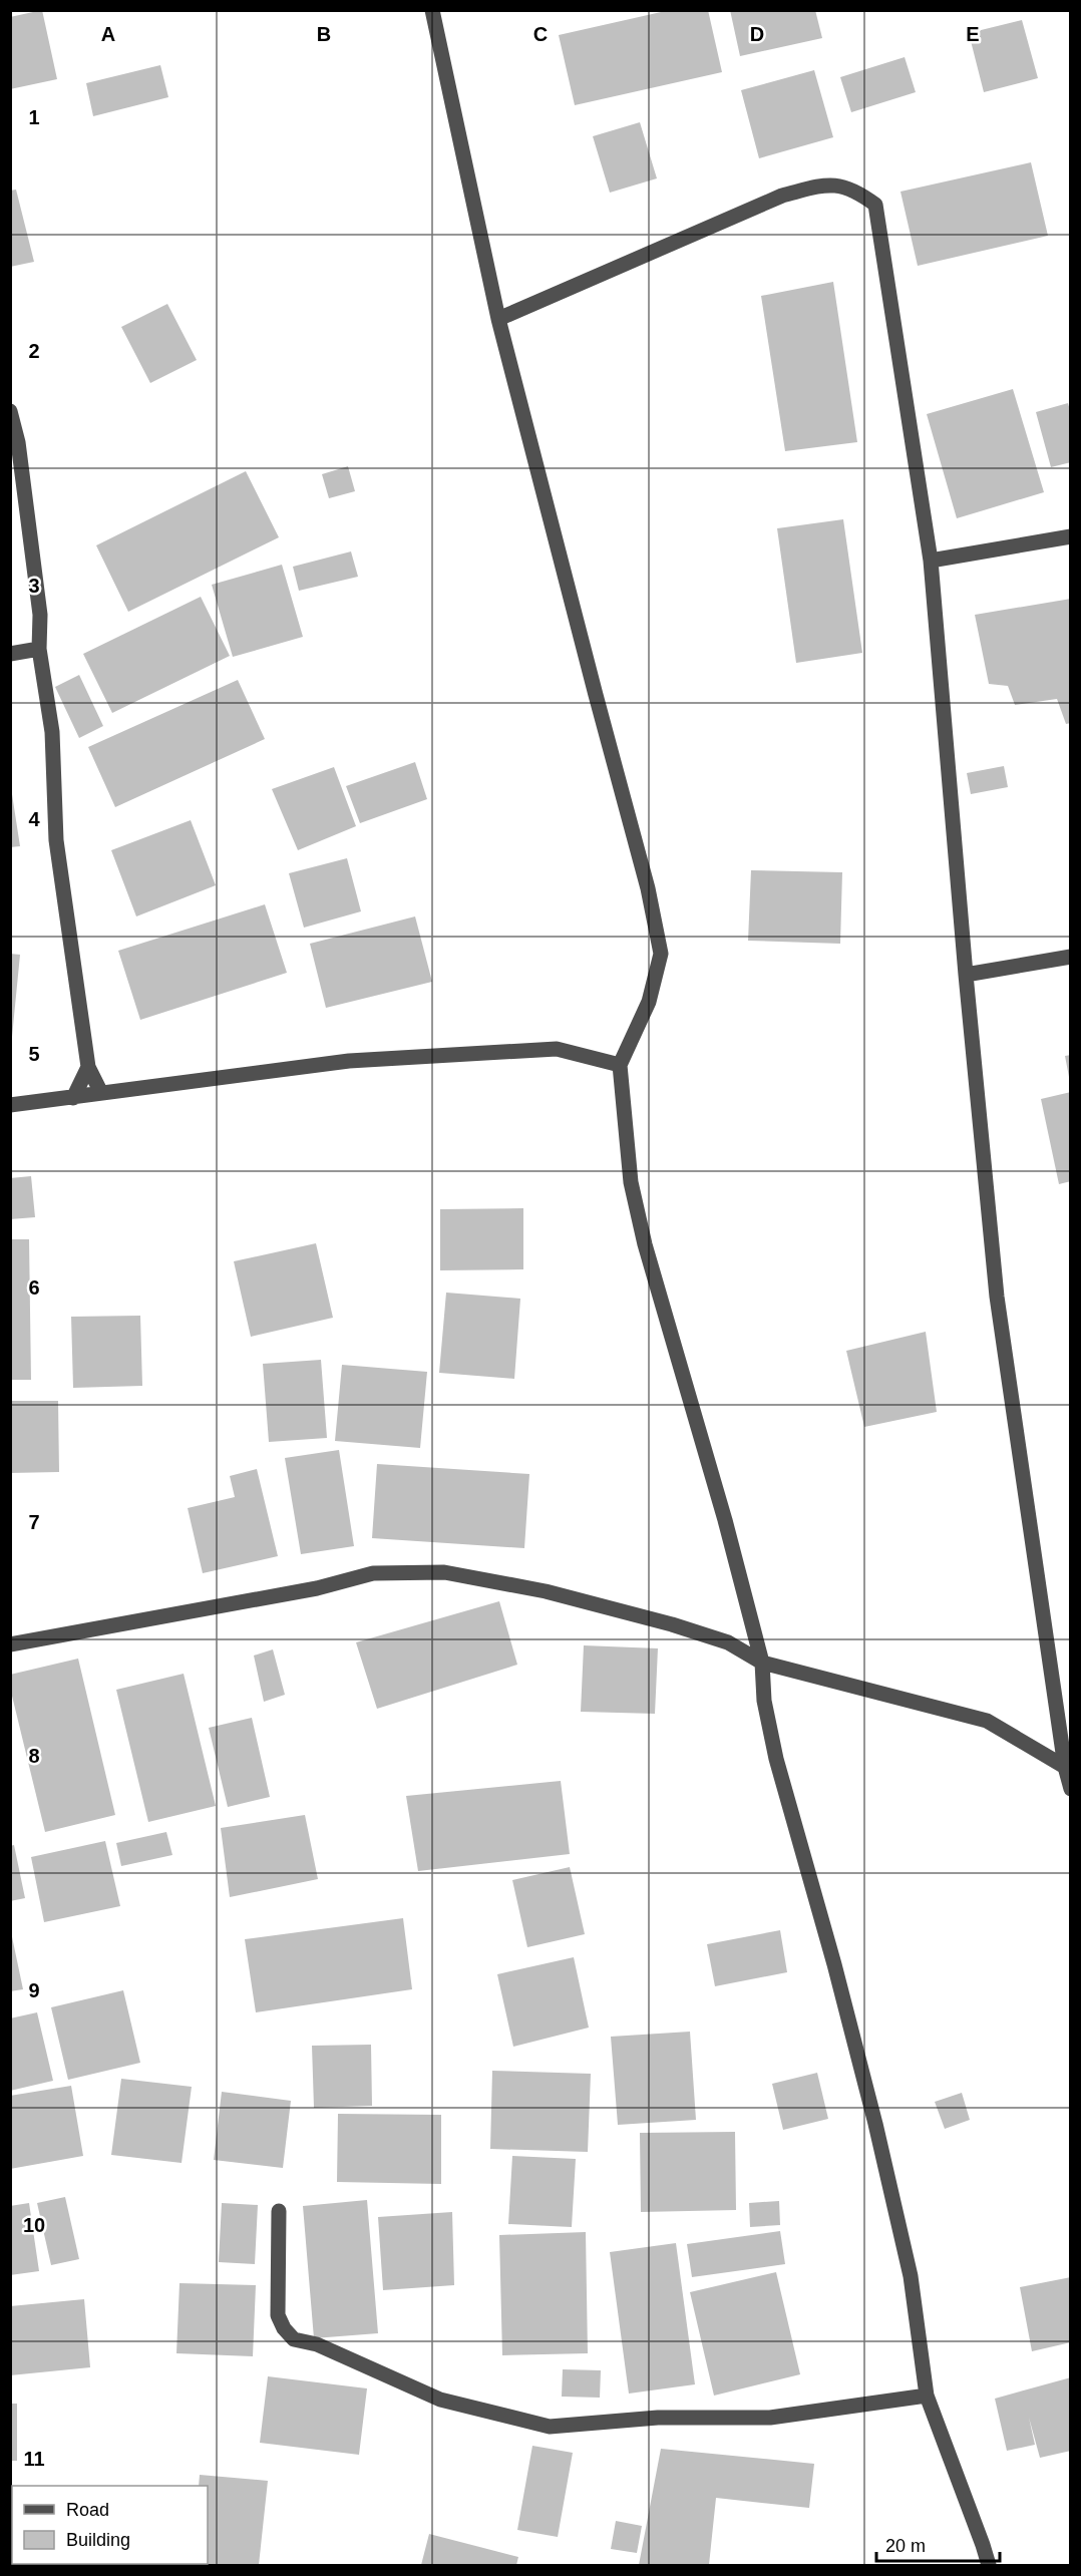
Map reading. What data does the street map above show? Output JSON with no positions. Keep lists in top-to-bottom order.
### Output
{
  "legend": ["Road", "Building"],
  "scale_bar": "20 m",
  "grid": {
    "columns": [
      "A",
      "B",
      "C",
      "D",
      "E"
    ],
    "rows": [
      "1",
      "2",
      "3",
      "4",
      "5",
      "6",
      "7",
      "8",
      "9",
      "10",
      "11"
    ]
  }
}
